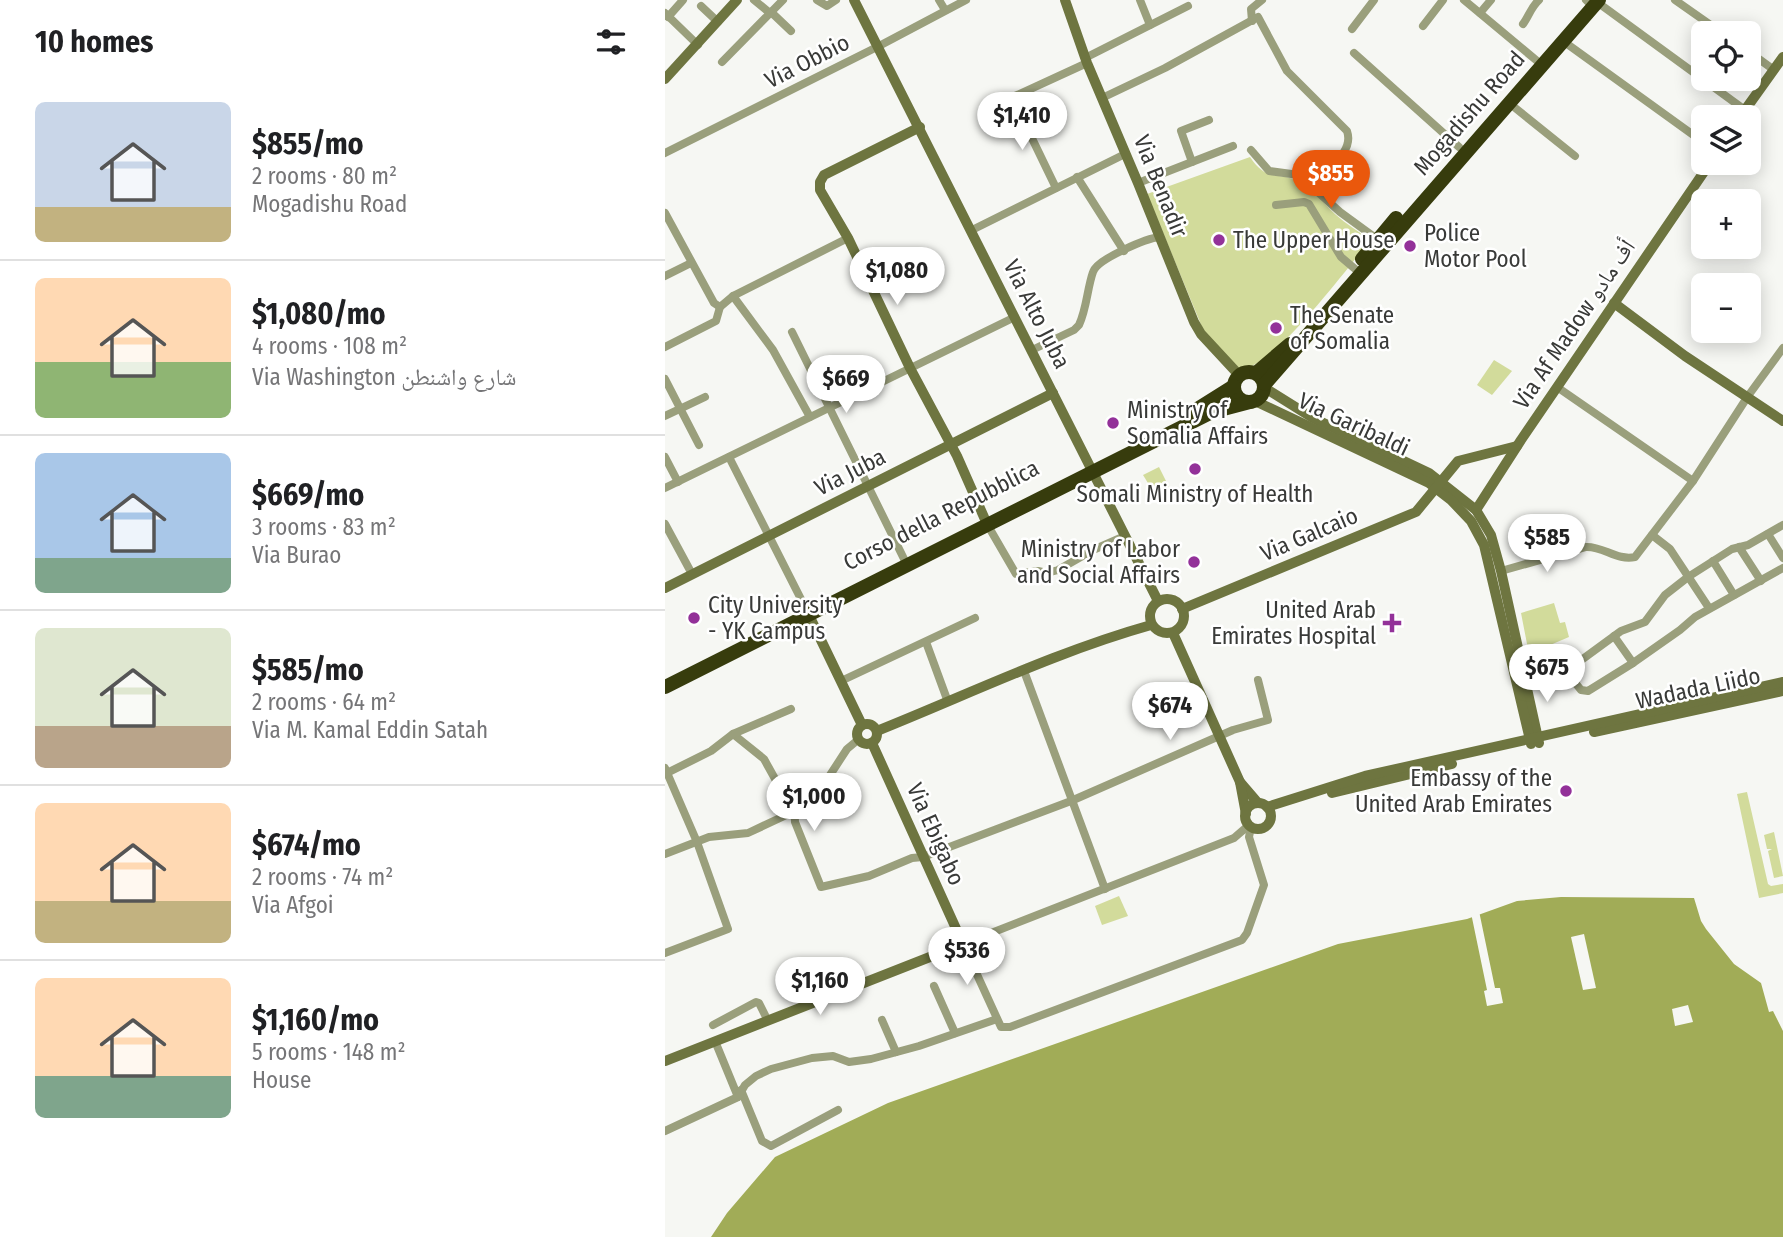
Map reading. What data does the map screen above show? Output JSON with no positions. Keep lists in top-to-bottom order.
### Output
{
  "streets": {
    "highway": ["Mogadishu Road"],
    "street": [
      "Via Obbio",
      "Via Benadir",
      "Via Alto Juba",
      "Via Af Madow أف مادو",
      "Via Garibaldi",
      "Via Juba",
      "Via Galcaio",
      "Wadada Liido",
      "Via Ebigabo"
    ]
  },
  "crossings": [
    ["Via Obbio", "Via Alto Juba"],
    ["Mogadishu Road", "Via Benadir"],
    ["Mogadishu Road", "Via Garibaldi"],
    ["Via Benadir", "Via Garibaldi"],
    ["Via Alto Juba", "Via Juba"],
    ["Via Alto Juba", "Via Galcaio"],
    ["Via Af Madow أف مادو", "Via Galcaio"],
    ["Via Garibaldi", "Via Galcaio"]
  ],
  "places": {
    "other": [
      "The Upper House",
      "Police Motor Pool",
      "The Senate of Somalia",
      "Ministry of Somalia Affairs",
      "Somali Ministry of Health",
      "Ministry of Labor and Social Affairs",
      "City University - YK Campus",
      "Embassy of the United Arab Emirates"
    ],
    "health": ["United Arab Emirates Hospital"]
  },
  "page": {
    "heading": "10 homes",
    "map_buttons": ["+", "−"],
    "list": [
      {
        "name": "$855/mo",
        "note": "2 rooms · 80 m² · Mogadishu Road"
      },
      {
        "name": "$1,080/mo",
        "note": "4 rooms · 108 m² · Via Washington شارع واشنطن"
      },
      {
        "name": "$669/mo",
        "note": "3 rooms · 83 m² · Via Burao"
      },
      {
        "name": "$585/mo",
        "note": "2 rooms · 64 m² · Via M. Kamal Eddin Satah"
      },
      {
        "name": "$674/mo",
        "note": "2 rooms · 74 m² · Via Afgoi"
      },
      {
        "name": "$1,160/mo",
        "note": "5 rooms · 148 m² · House"
      }
    ],
    "price": [
      "$1,410",
      "$855",
      "$1,080",
      "$669",
      "$585",
      "$675",
      "$674",
      "$1,000",
      "$536",
      "$1,160"
    ]
  }
}
